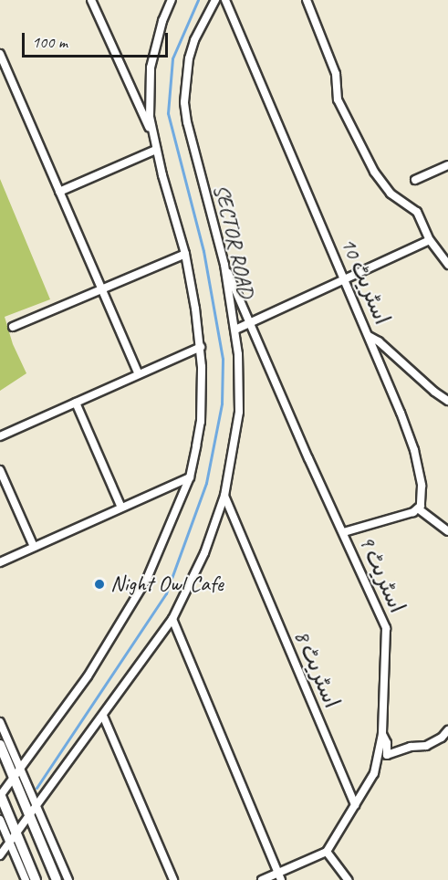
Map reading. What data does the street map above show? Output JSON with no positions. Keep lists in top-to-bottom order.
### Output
{
  "streets": {
    "street": [
      "SECTOR ROAD",
      "اسٹریٹ 10",
      "اسٹریٹ 9",
      "اسٹریٹ 8"
    ]
  },
  "crossings": [
    ["SECTOR ROAD", "اسٹریٹ 9"],
    ["SECTOR ROAD", "اسٹریٹ 8"],
    ["اسٹریٹ 9", "اسٹریٹ 8"]
  ],
  "places": ["Night Owl Cafe"],
  "scale_bar": "100 m"
}
